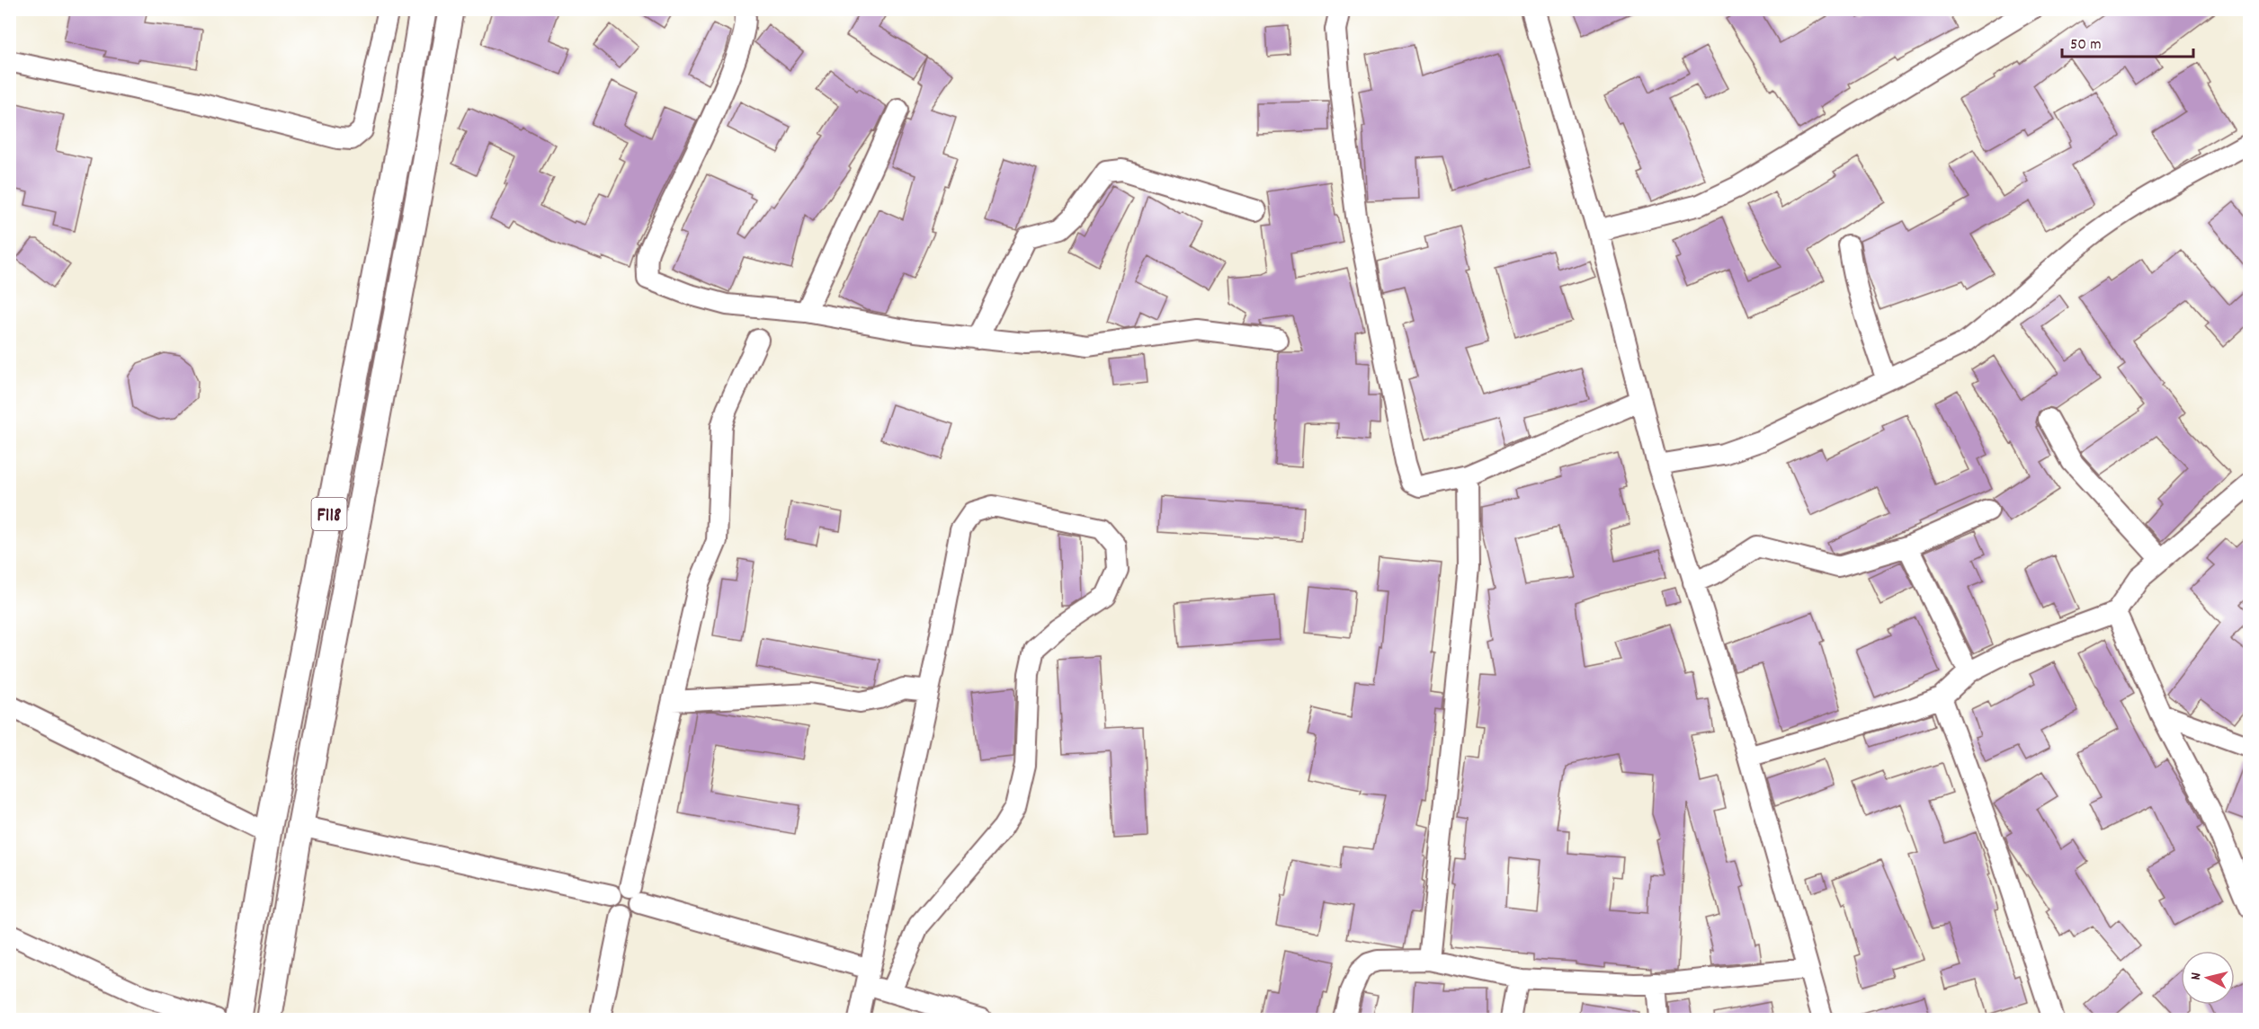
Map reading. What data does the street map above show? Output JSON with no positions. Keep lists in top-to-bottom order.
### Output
{
  "streets": {
    "main road": ["F118"]
  },
  "scale_bar": "50 m",
  "north": "left"
}
